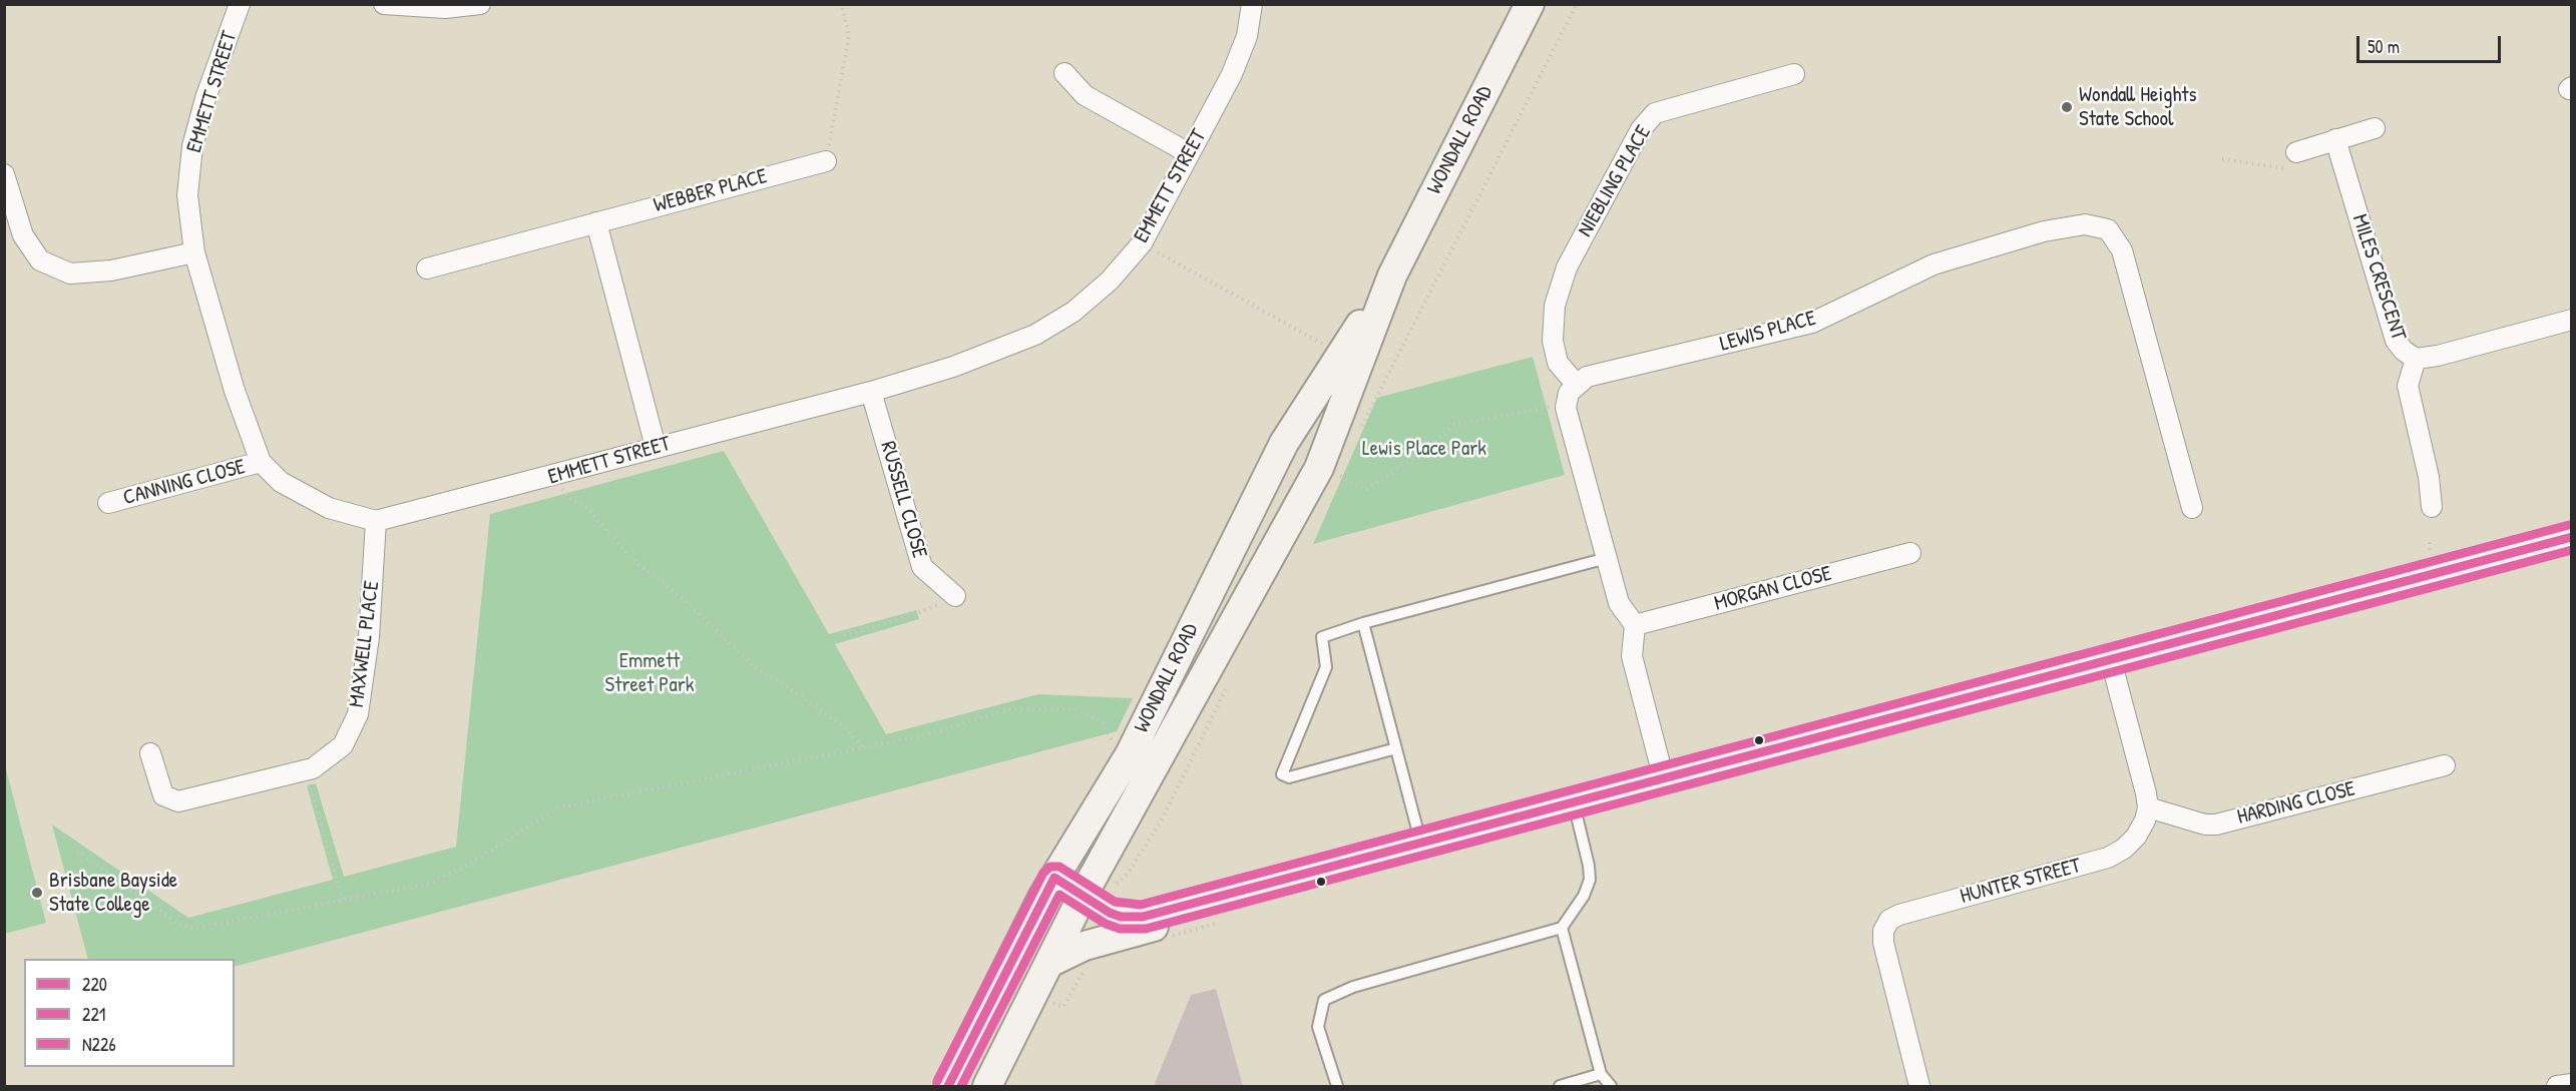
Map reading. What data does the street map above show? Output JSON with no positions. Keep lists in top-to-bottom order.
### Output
{
  "streets": {
    "main road": ["WONDALL ROAD"],
    "street": [
      "EMMETT STREET",
      "NIEBLING PLACE",
      "WEBBER PLACE",
      "MILES CRESCENT",
      "LEWIS PLACE",
      "CANNING CLOSE",
      "RUSSELL CLOSE",
      "MORGAN CLOSE",
      "MAXWELL PLACE",
      "HARDING CLOSE",
      "HUNTER STREET"
    ]
  },
  "crossings": [
    ["EMMETT STREET", "CANNING CLOSE"],
    ["EMMETT STREET", "RUSSELL CLOSE"],
    ["EMMETT STREET", "MAXWELL PLACE"],
    ["NIEBLING PLACE", "LEWIS PLACE"],
    ["HARDING CLOSE", "HUNTER STREET"]
  ],
  "parks": ["Lewis Place Park", "Emmett Street Park"],
  "places": ["Wondall Heights State School", "Brisbane Bayside State College"],
  "lines": ["transit line N226", "transit line 220", "transit line 221"],
  "legend": ["220", "221", "N226"],
  "scale_bar": "50 m"
}
